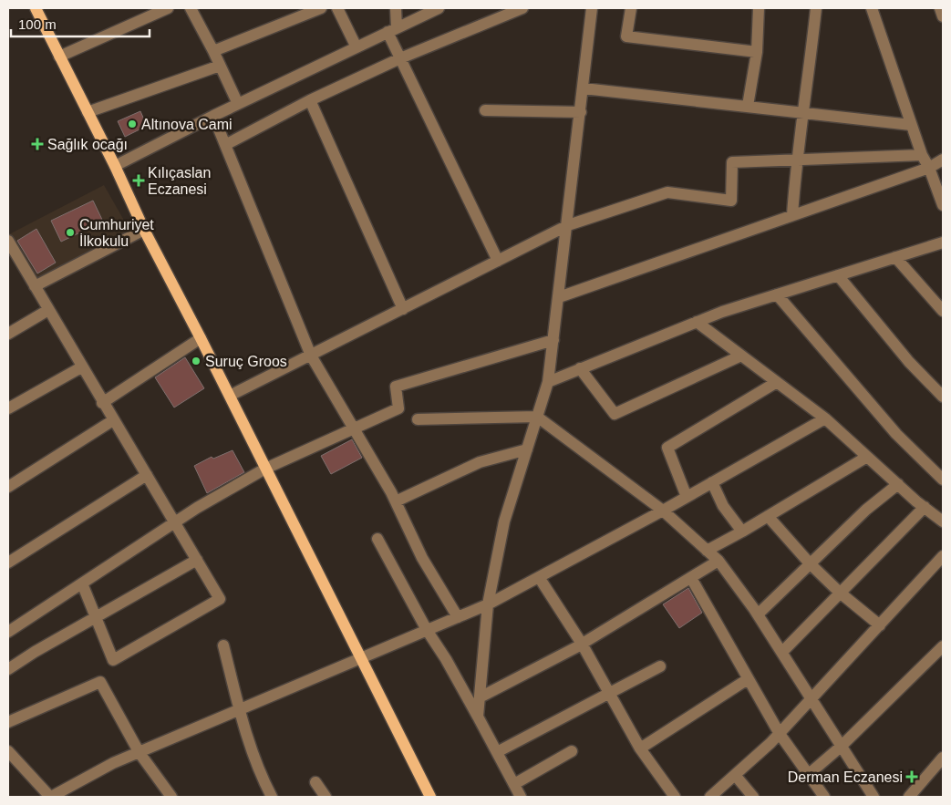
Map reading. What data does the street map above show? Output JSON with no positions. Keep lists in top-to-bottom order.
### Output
{
  "places": {
    "other": ["Altınova Cami", "Cumhuriyet İlkokulu", "Suruç Groos"],
    "health": ["Sağlık ocağı", "Kılıçaslan Eczanesi", "Derman Eczanesi"]
  },
  "scale_bar": "100 m"
}
